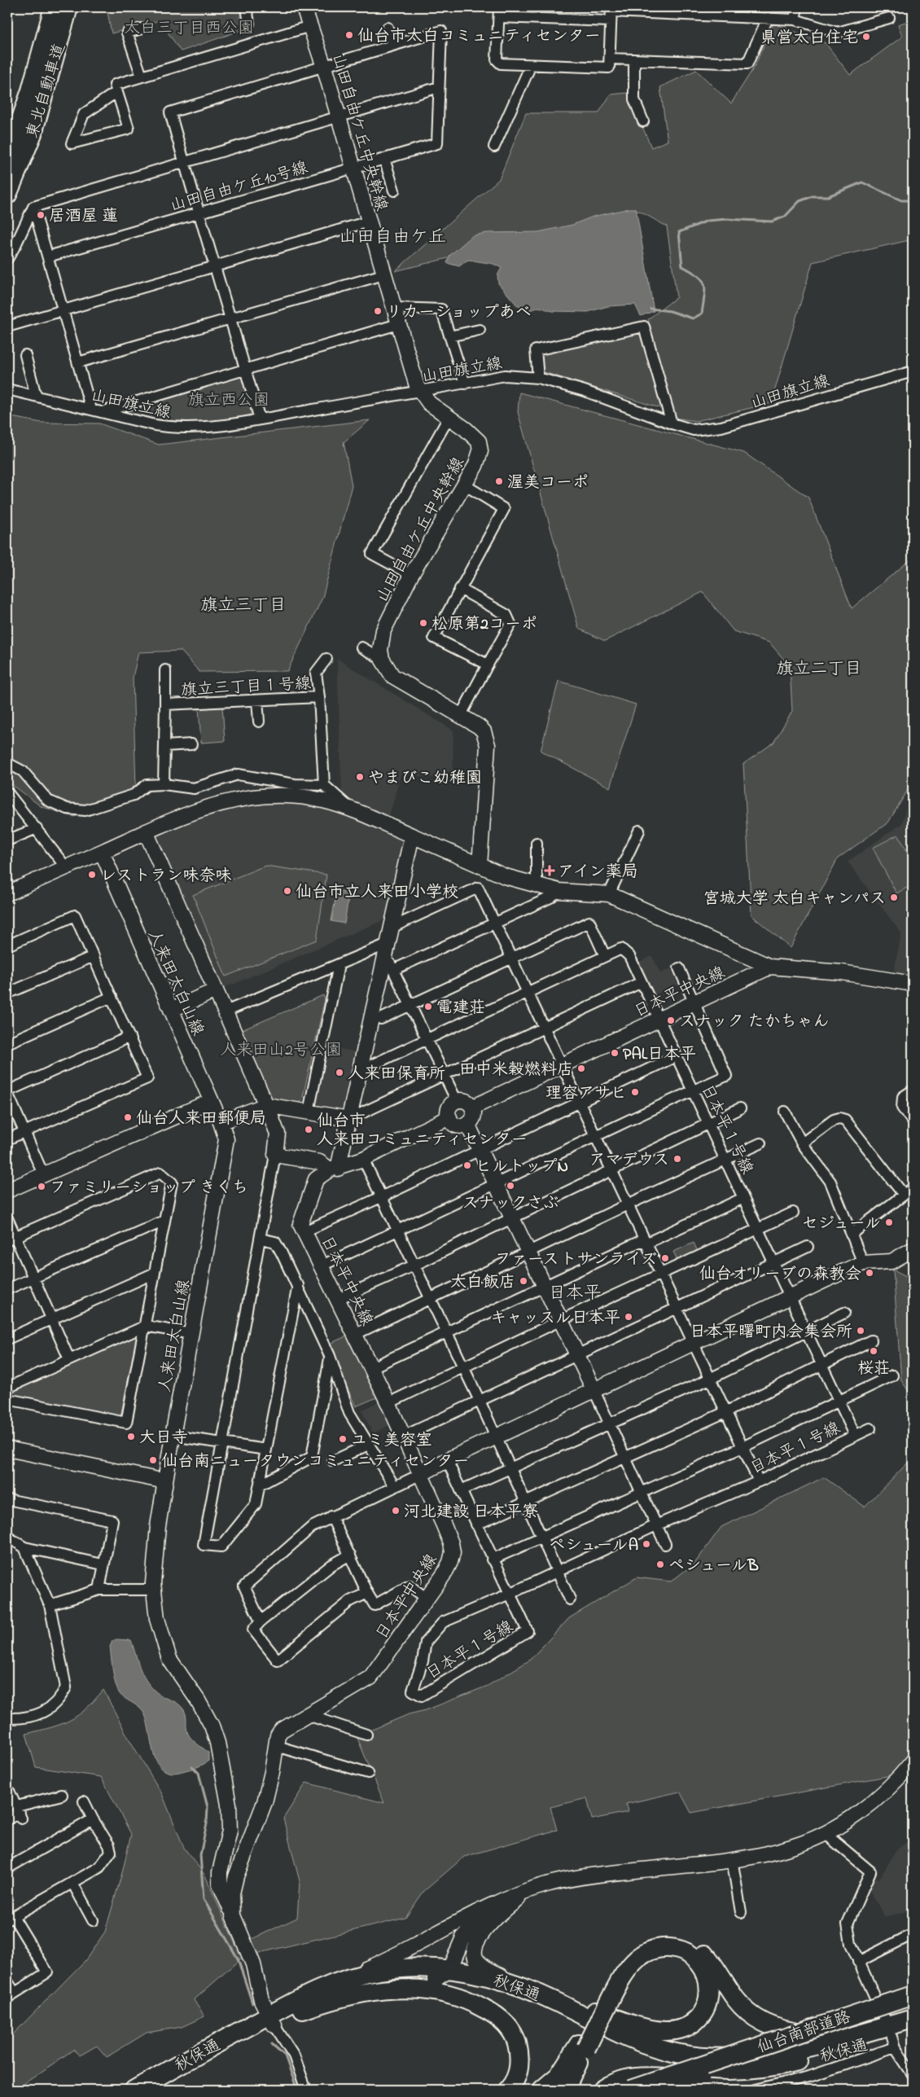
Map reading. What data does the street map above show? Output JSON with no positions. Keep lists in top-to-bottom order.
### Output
{
  "streets": {
    "highway": ["東北自動車道", "秋保通", "仙台南部道路"],
    "street": [
      "山田自由ケ丘中央幹線",
      "山田自由ケ丘10号線",
      "山田旗立線",
      "旗立三丁目１号線",
      "人来田太白山線",
      "日本平中央線",
      "日本平１号線"
    ]
  },
  "crossings": [
    ["山田自由ケ丘中央幹線", "山田自由ケ丘10号線"],
    ["山田自由ケ丘中央幹線", "山田旗立線"],
    ["人来田太白山線", "日本平中央線"],
    ["日本平中央線", "日本平１号線"],
    ["日本平中央線", "秋保通"]
  ],
  "districts": [
    "山田自由ケ丘",
    "旗立三丁目",
    "旗立二丁目",
    "日本平"
  ],
  "parks": ["太白三丁目西公園", "旗立西公園", "人来田山2号公園"],
  "places": {
    "other": [
      "仙台市太白コミュニティセンター",
      "県営太白住宅",
      "居酒屋 蓮",
      "リカーショップあべ",
      "渥美コーポ",
      "松原第2コーポ",
      "やまびこ幼稚園",
      "レストラン味奈味",
      "仙台市立人来田小学校",
      "宮城大学 太白キャンパス",
      "電建荘",
      "スナック たかちゃん",
      "PAL日本平",
      "田中米穀燃料店",
      "人来田保育所",
      "理容アサヒ",
      "仙台人来田郵便局",
      "仙台市 人来田コミュニティセンター",
      "アマデウス",
      "ヒルトップN",
      "スナックさぶ",
      "ファミリーショップ きくち",
      "セジュール",
      "ファーストサンライズ",
      "仙台オリーブの森教会",
      "太白飯店",
      "キャッスル日本平",
      "日本平曙町内会集会所",
      "桜荘",
      "大日寺",
      "ユミ美容室",
      "仙台南ニュータウンコミュニティセンター",
      "河北建設 日本平寮",
      "ペシュールA",
      "ぺシュールB"
    ],
    "health": ["アイン薬局"]
  }
}
